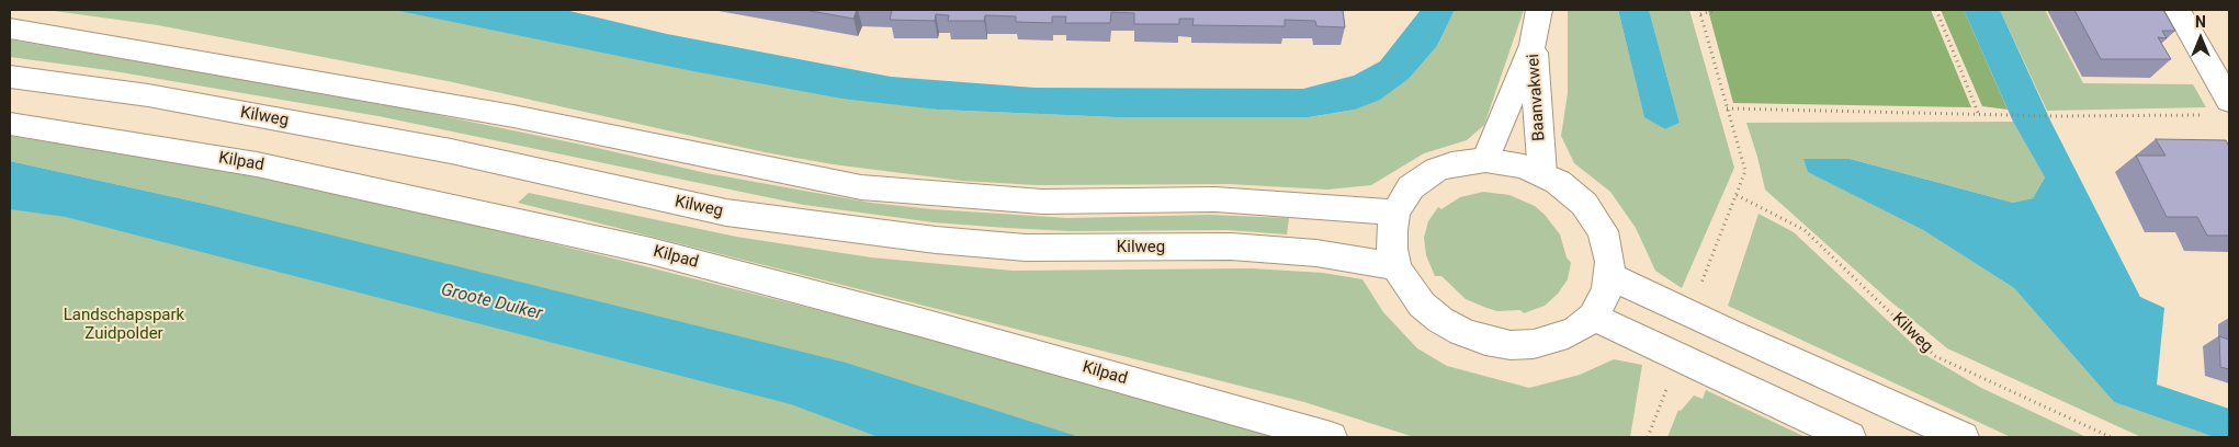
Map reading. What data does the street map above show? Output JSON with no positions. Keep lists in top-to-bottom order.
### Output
{
  "streets": {
    "main road": ["Baanvakwei", "Kilweg", "Kilpad"]
  },
  "water": ["Groote Duiker"],
  "parks": ["Landschapspark Zuidpolder"],
  "north": "top"
}
